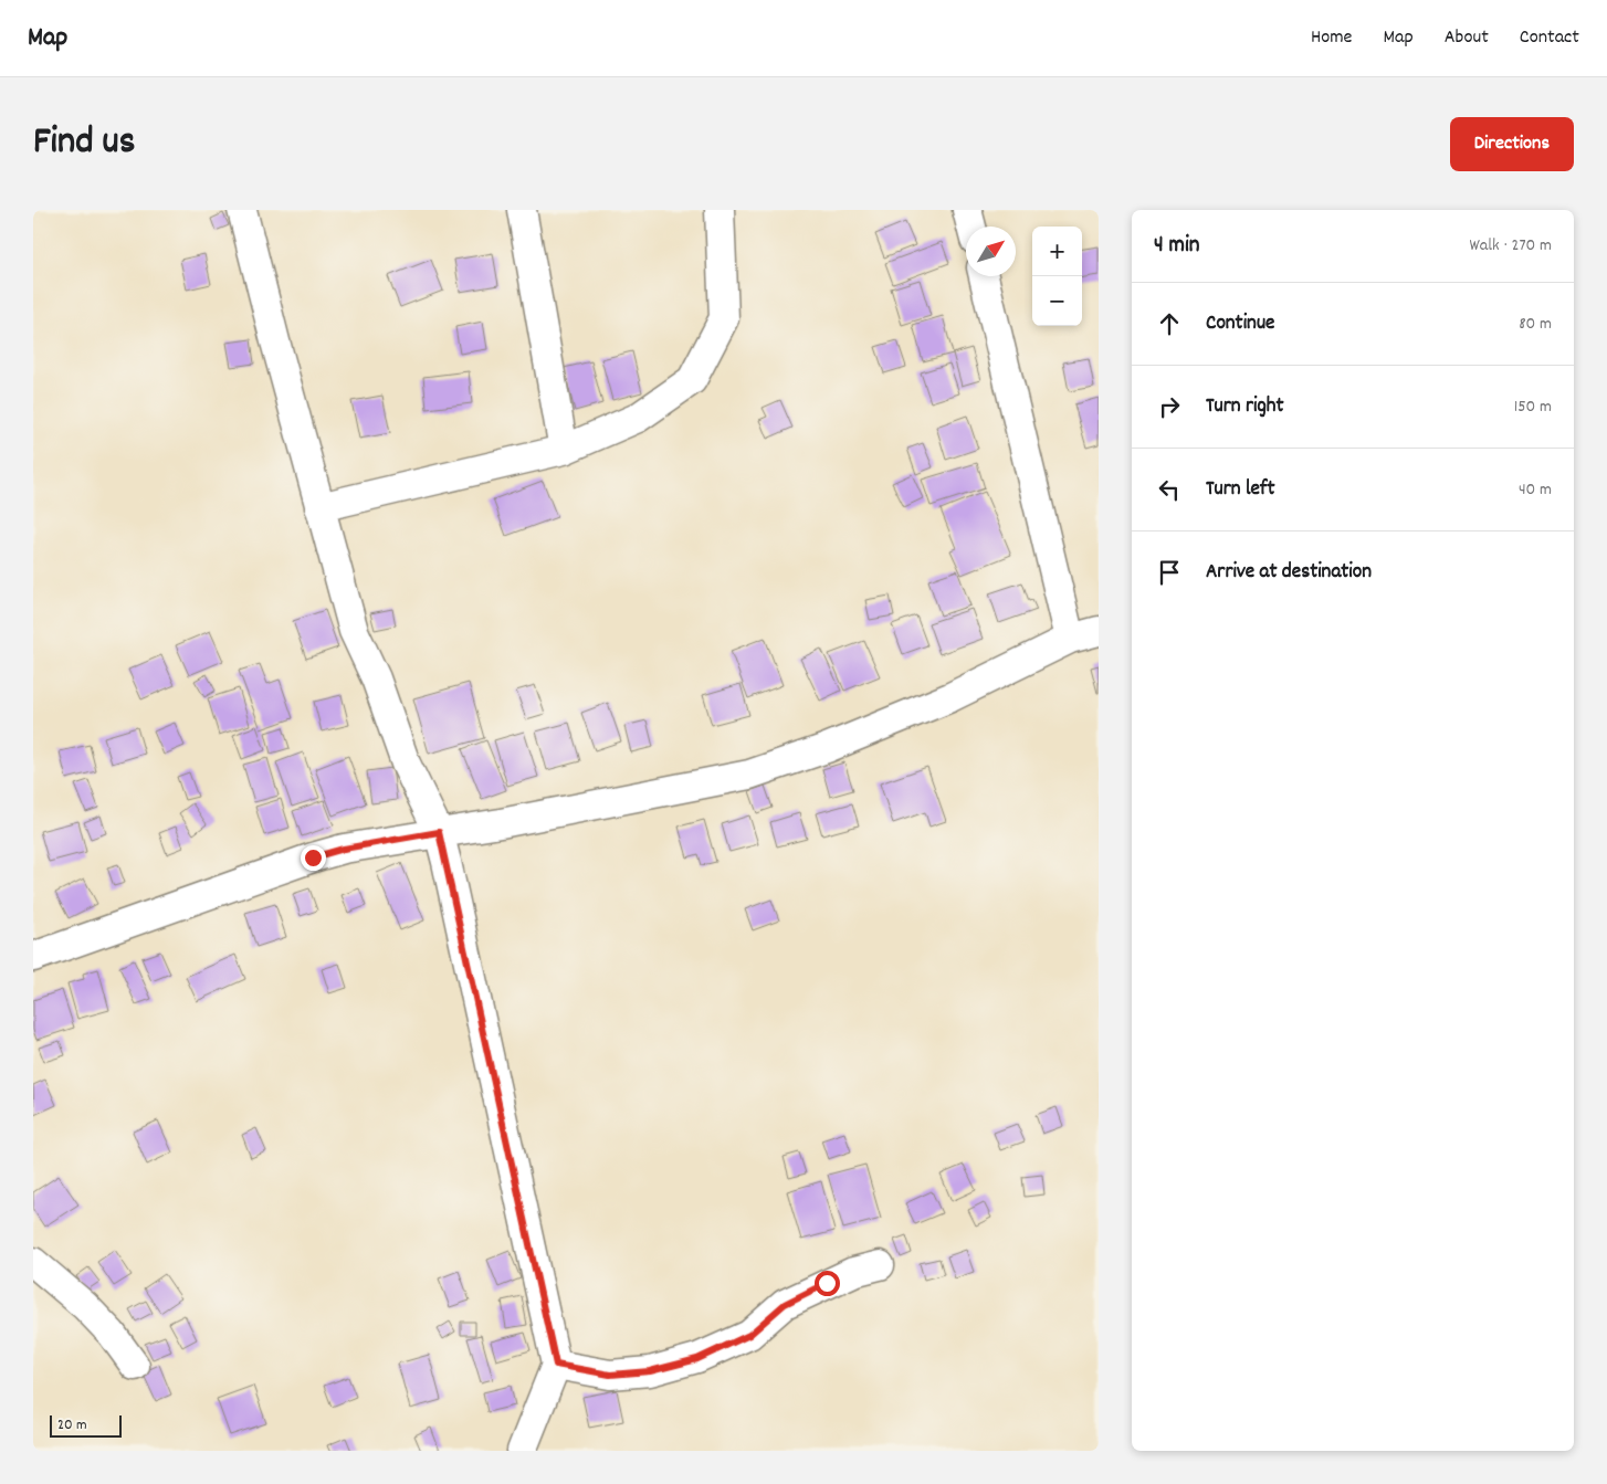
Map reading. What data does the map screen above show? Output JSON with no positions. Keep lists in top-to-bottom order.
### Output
{
  "scale_bar": "20 m",
  "north": "top right",
  "page": {
    "header": "Map",
    "nav": [
      "Home",
      "Map",
      "About",
      "Contact"
    ],
    "title": "Find us",
    "buttons": "Directions",
    "heading": ["4 min", "Walk · 270 m"],
    "map_buttons": ["+", "−"],
    "list": [
      ["Continue", "80 m"],
      ["Turn right", "150 m"],
      ["Turn left", "40 m"],
      "Arrive at destination"
    ],
    "scale": "20 m"
  }
}
